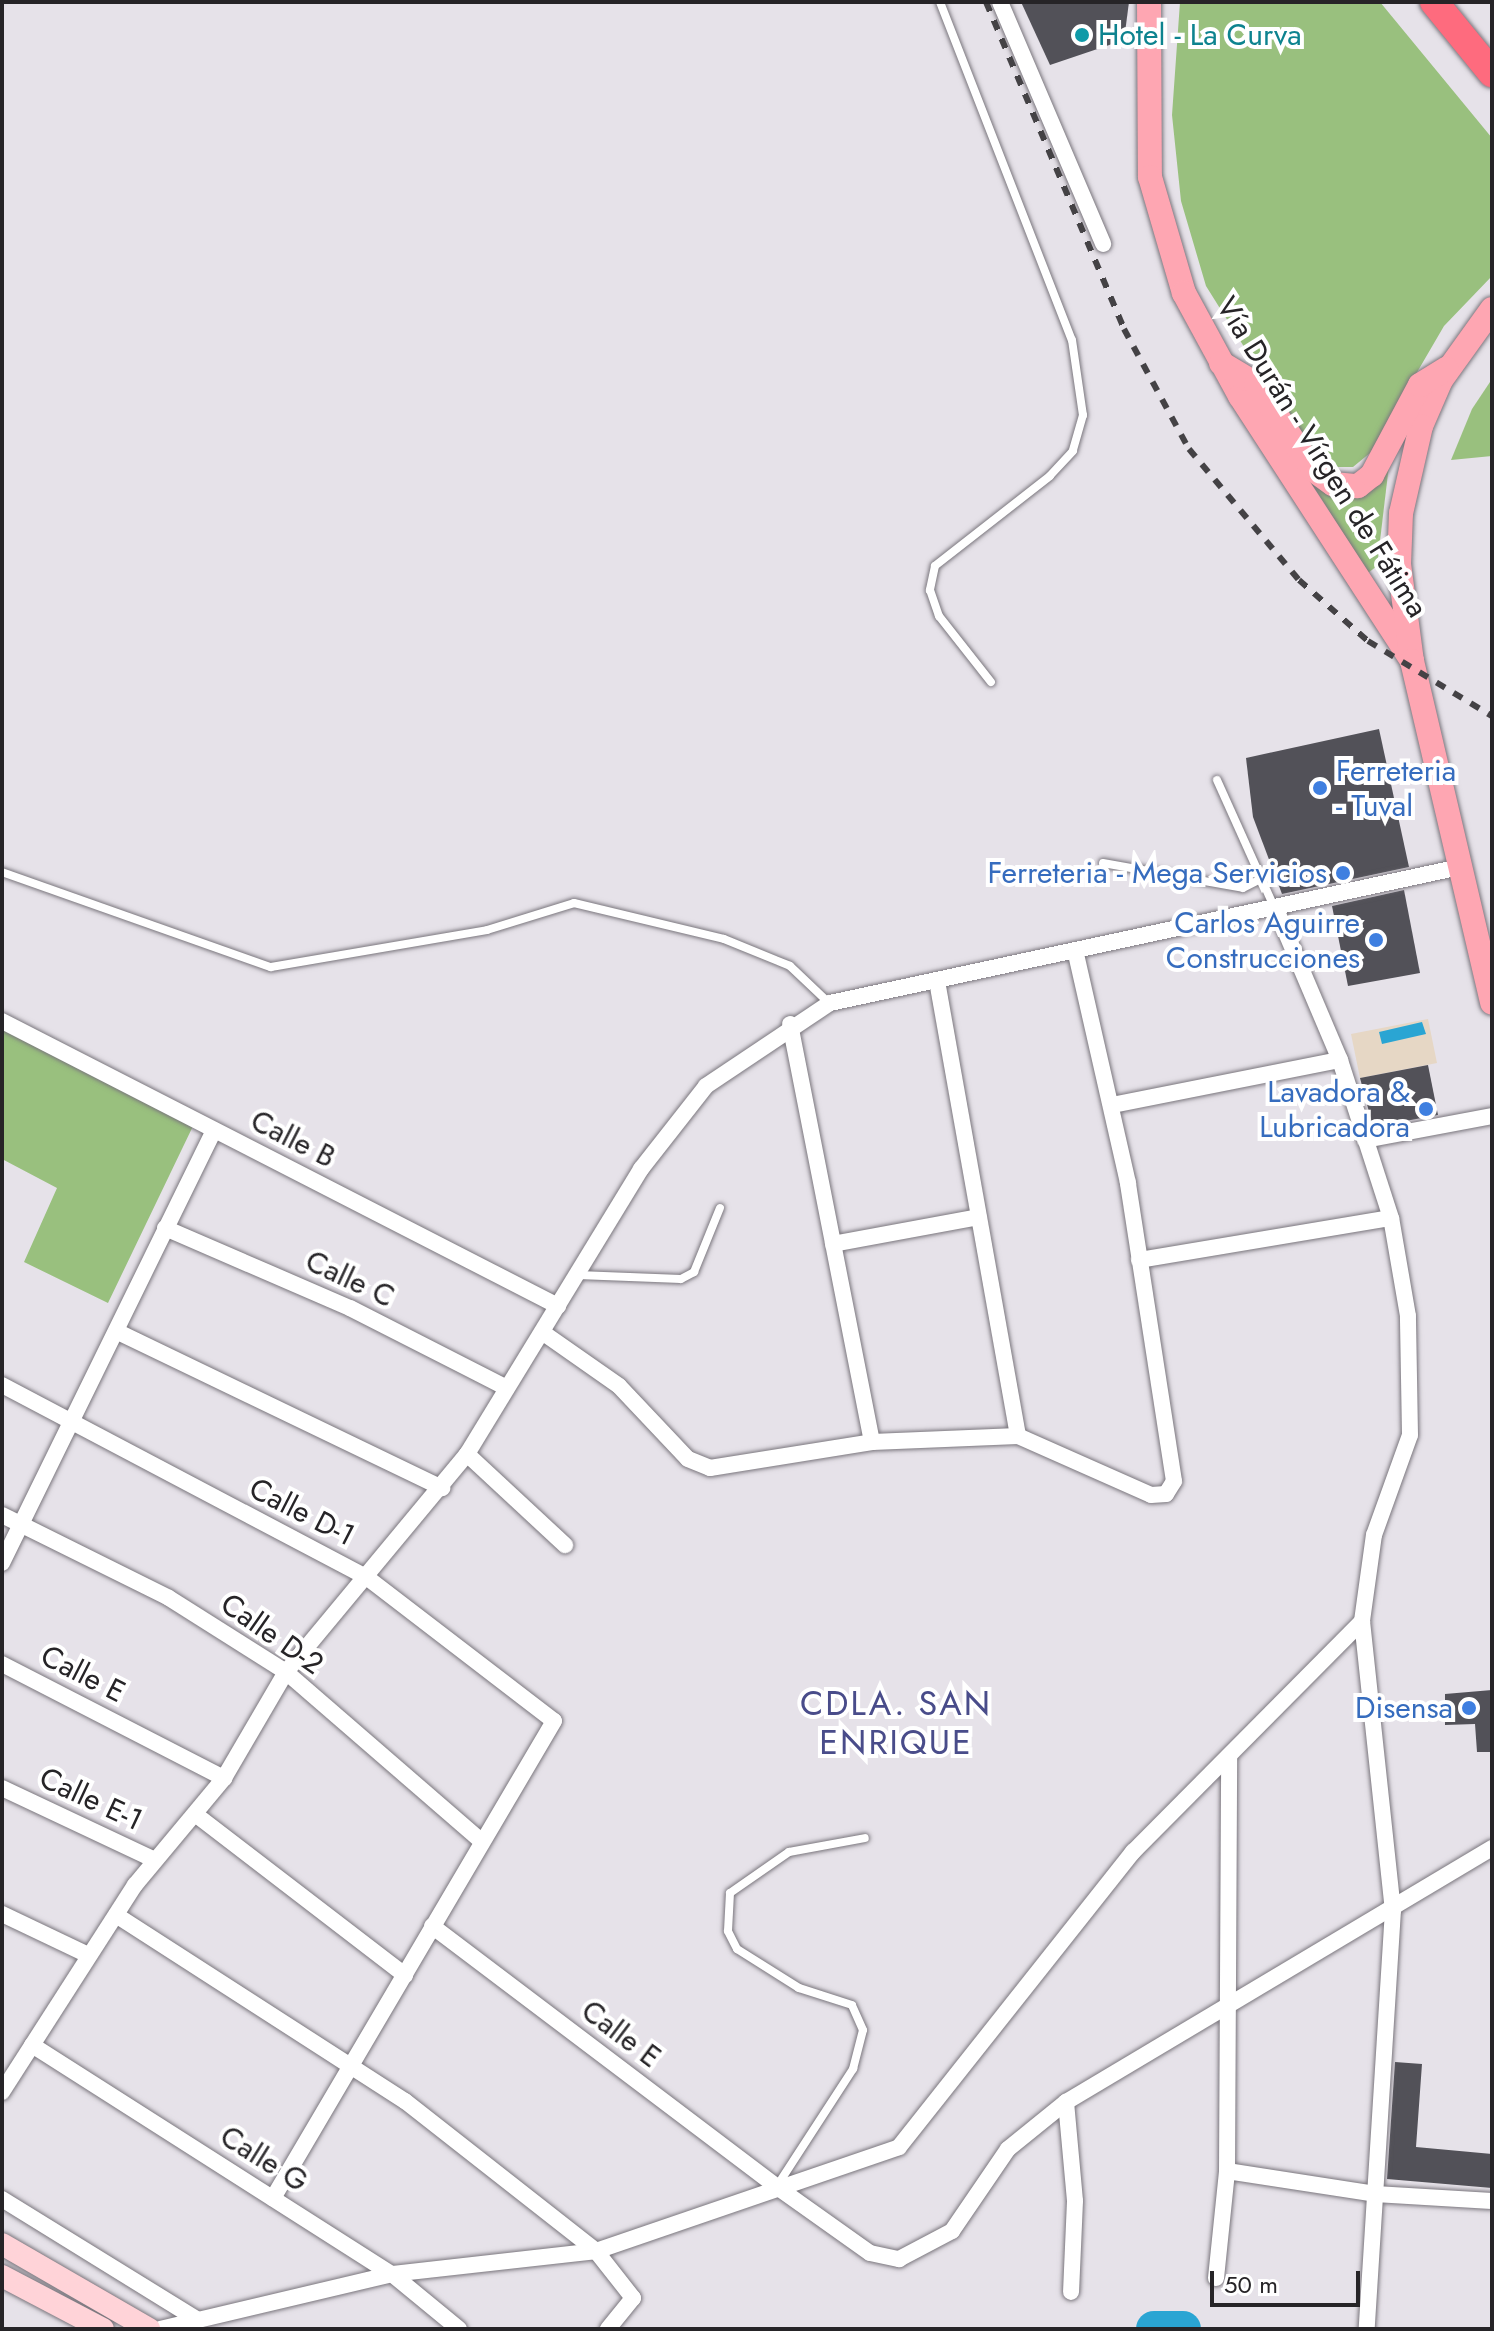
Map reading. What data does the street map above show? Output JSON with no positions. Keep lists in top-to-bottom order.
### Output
{
  "streets": {
    "main road": ["Vía Durán - Vírgen de Fátima"],
    "street": [
      "Calle B",
      "Calle C",
      "Calle D-1",
      "Calle D-2",
      "Calle E",
      "Calle E-1",
      "Calle G"
    ]
  },
  "crossings": [
    ["Calle D-1", "Calle D-2"]
  ],
  "districts": ["CDLA. SAN ENRIQUE"],
  "places": [
    "Hotel - La Curva",
    "Ferreteria - Tuval",
    "Ferreteria - Mega Servicios",
    "Carlos Aguirre Construcciones",
    "Lavadora & Lubricadora",
    "Disensa"
  ],
  "scale_bar": "50 m"
}
